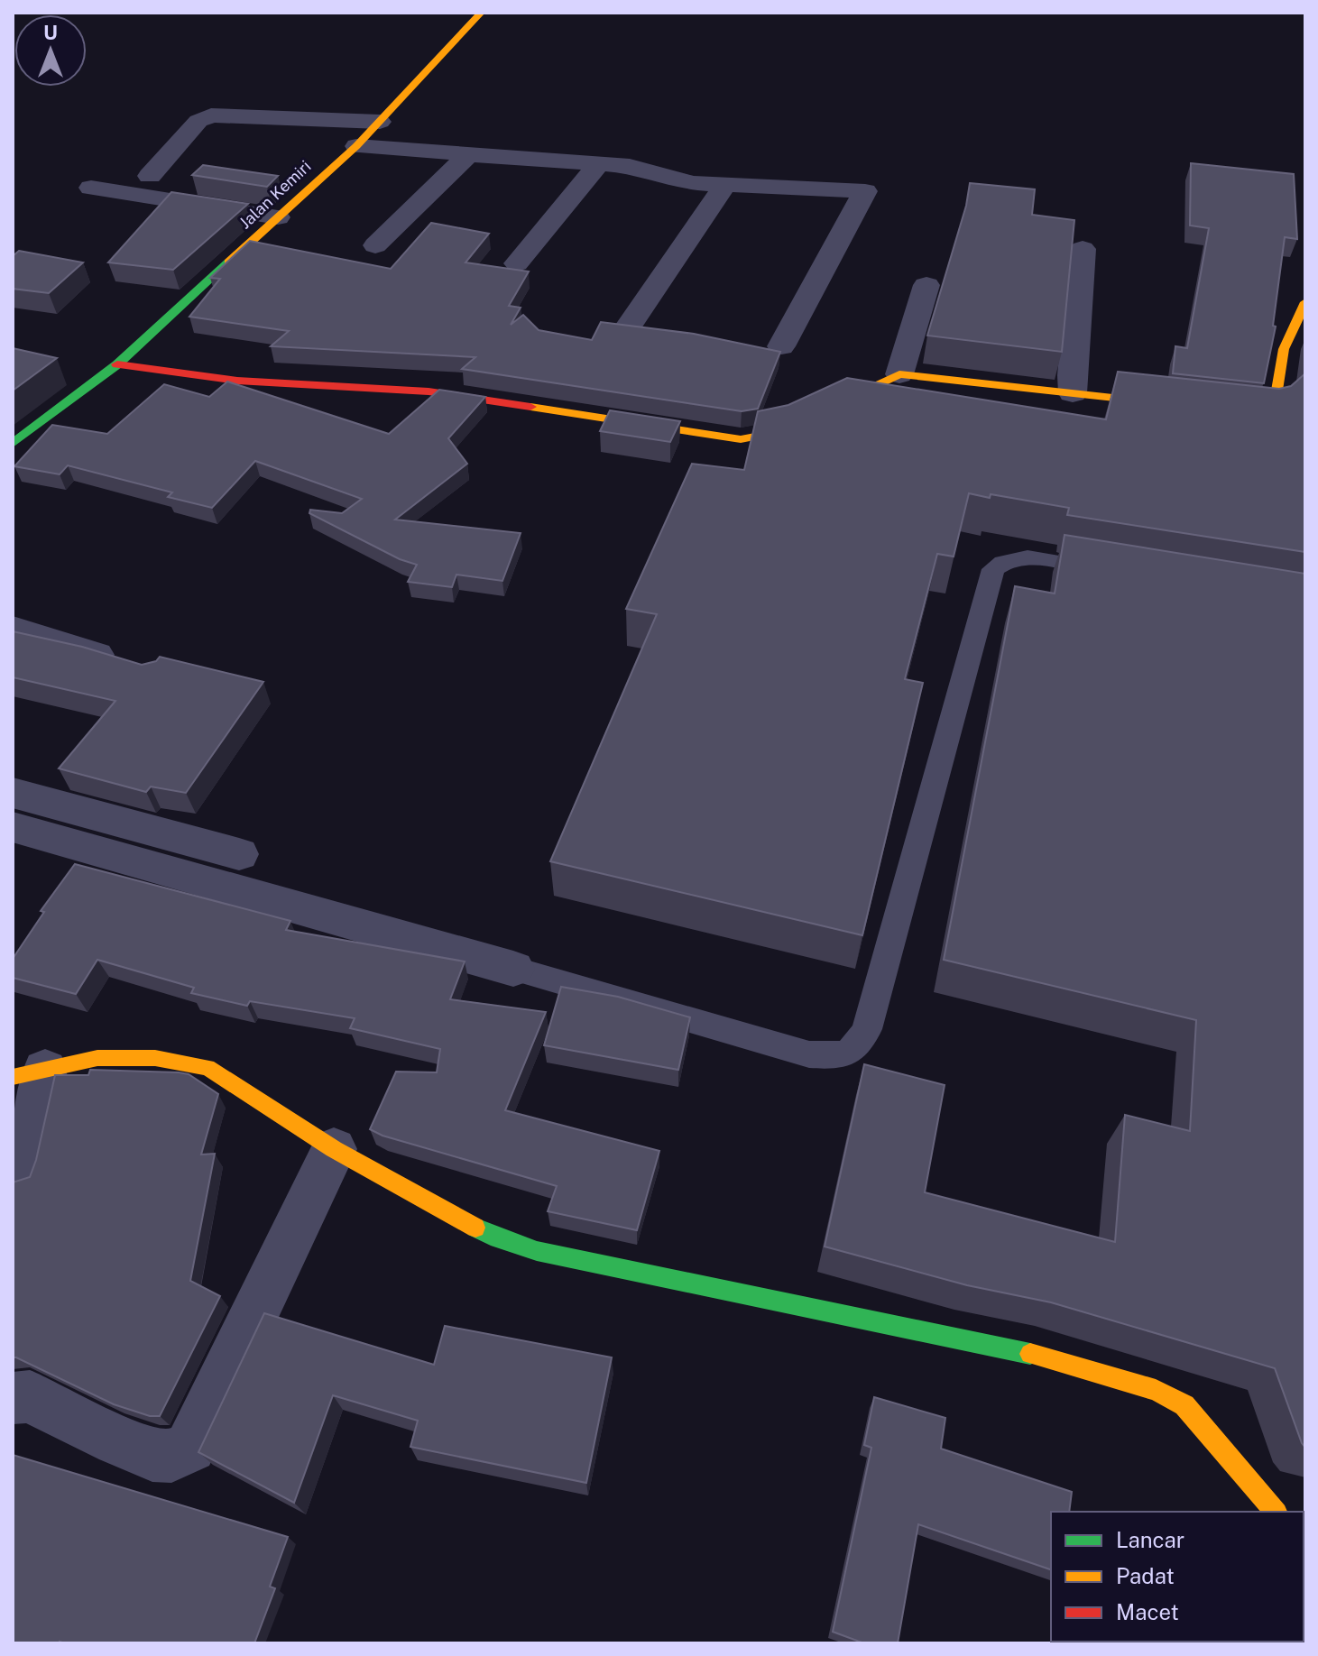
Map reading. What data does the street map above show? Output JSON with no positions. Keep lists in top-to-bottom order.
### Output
{
  "streets": {
    "street": ["Jalan Kemiri"]
  },
  "legend": ["Lancar", "Padat", "Macet"],
  "north": "top"
}
